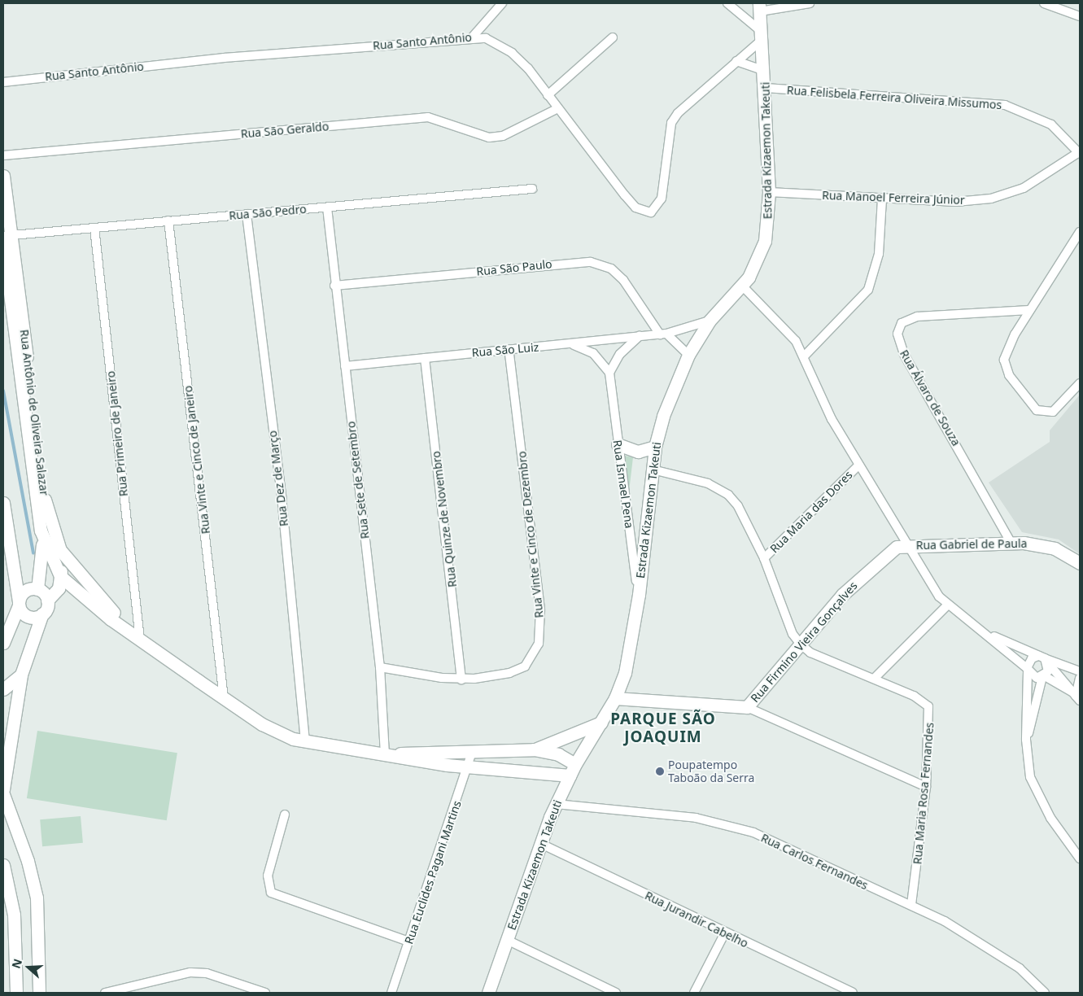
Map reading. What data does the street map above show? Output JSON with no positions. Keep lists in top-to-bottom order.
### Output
{
  "streets": {
    "street": [
      "Rua Santo Antônio",
      "Rua Felisbela Ferreira Oliveira Missumos",
      "Rua São Geraldo",
      "Estrada Kizaemon Takeuti",
      "Rua Manoel Ferreira Júnior",
      "Rua São Pedro",
      "Rua São Paulo",
      "Rua São Luiz",
      "Rua Álvaro de Souza",
      "Rua Antônio de Oliveira Salazar",
      "Rua Primeiro de Janeiro",
      "Rua Vinte e Cinco de Janeiro",
      "Rua Dez de Março",
      "Rua Sete de Setembro",
      "Rua Ismael Pena",
      "Rua Maria das Dores",
      "Rua Quinze de Novembro",
      "Rua Vinte e Cinco de Dezembro",
      "Rua Gabriel de Paula",
      "Rua Firmino Vieira Gonçalves",
      "Rua Maria Rosa Fernandes",
      "Rua Carlos Fernandes",
      "Rua Euclides Pagani Martins",
      "Rua Jurandir Cabelho"
    ]
  },
  "crossings": [
    ["Rua Santo Antônio", "Rua São Geraldo"],
    ["Rua Santo Antônio", "Estrada Kizaemon Takeuti"],
    ["Rua Felisbela Ferreira Oliveira Missumos", "Estrada Kizaemon Takeuti"],
    ["Rua Felisbela Ferreira Oliveira Missumos", "Rua Manoel Ferreira Júnior"],
    ["Estrada Kizaemon Takeuti", "Rua Manoel Ferreira Júnior"],
    ["Estrada Kizaemon Takeuti", "Rua São Luiz"],
    ["Estrada Kizaemon Takeuti", "Rua Antônio de Oliveira Salazar"],
    ["Estrada Kizaemon Takeuti", "Rua Ismael Pena"],
    ["Estrada Kizaemon Takeuti", "Rua Firmino Vieira Gonçalves"],
    ["Estrada Kizaemon Takeuti", "Rua Maria Rosa Fernandes"],
    ["Estrada Kizaemon Takeuti", "Rua Carlos Fernandes"],
    ["Estrada Kizaemon Takeuti", "Rua Jurandir Cabelho"],
    ["Rua São Pedro", "Rua Antônio de Oliveira Salazar"],
    ["Rua São Pedro", "Rua Primeiro de Janeiro"],
    ["Rua São Pedro", "Rua Vinte e Cinco de Janeiro"],
    ["Rua São Pedro", "Rua Dez de Março"],
    ["Rua São Pedro", "Rua Sete de Setembro"],
    ["Rua São Paulo", "Rua São Luiz"],
    ["Rua São Paulo", "Rua Sete de Setembro"],
    ["Rua São Luiz", "Rua Sete de Setembro"],
    ["Rua São Luiz", "Rua Quinze de Novembro"],
    ["Rua São Luiz", "Rua Vinte e Cinco de Dezembro"],
    ["Rua Álvaro de Souza", "Rua Gabriel de Paula"],
    ["Rua Antônio de Oliveira Salazar", "Rua Primeiro de Janeiro"],
    ["Rua Antônio de Oliveira Salazar", "Rua Vinte e Cinco de Janeiro"],
    ["Rua Antônio de Oliveira Salazar", "Rua Dez de Março"],
    ["Rua Antônio de Oliveira Salazar", "Rua Sete de Setembro"],
    ["Rua Antônio de Oliveira Salazar", "Rua Euclides Pagani Martins"],
    ["Rua Sete de Setembro", "Rua Vinte e Cinco de Dezembro"],
    ["Rua Maria das Dores", "Rua Maria Rosa Fernandes"],
    ["Rua Quinze de Novembro", "Rua Vinte e Cinco de Dezembro"],
    ["Rua Gabriel de Paula", "Rua Firmino Vieira Gonçalves"],
    ["Rua Firmino Vieira Gonçalves", "Rua Maria Rosa Fernandes"],
    ["Rua Maria Rosa Fernandes", "Rua Carlos Fernandes"]
  ],
  "districts": ["PARQUE SÃO JOAQUIM"],
  "places": ["Poupatempo Taboão da Serra"],
  "north": "left"
}
